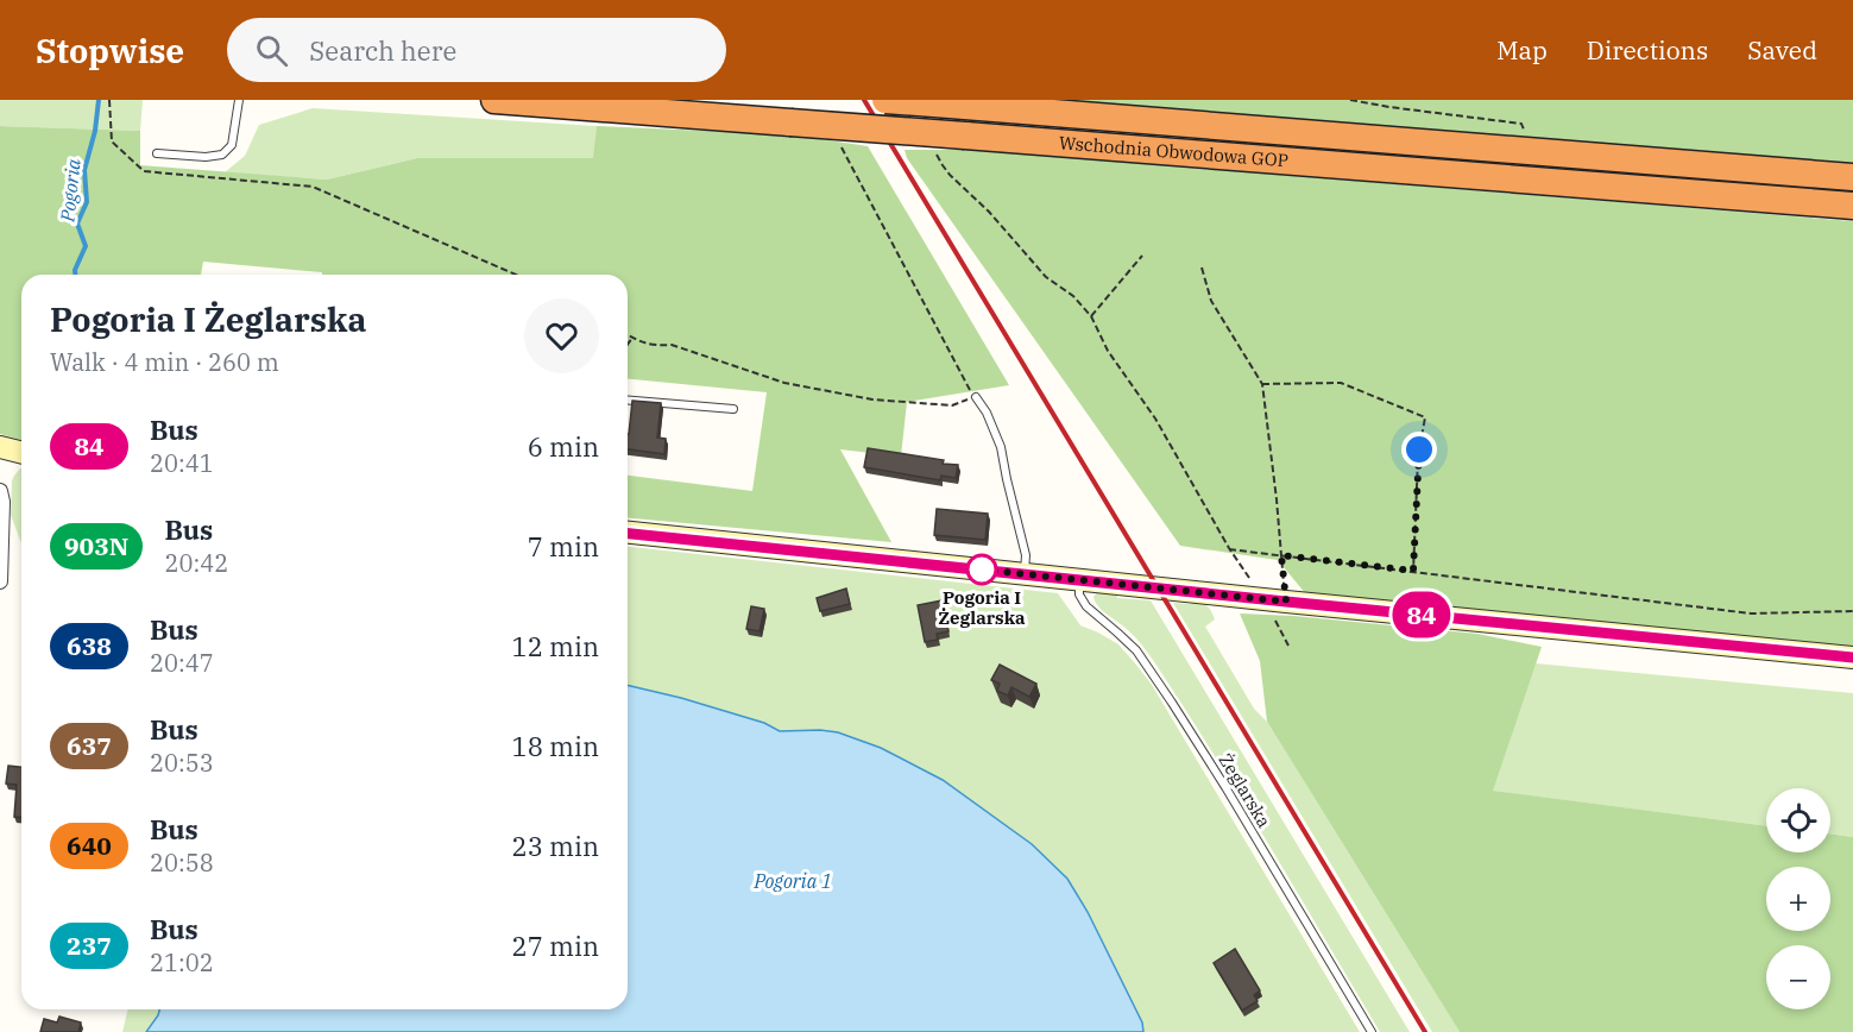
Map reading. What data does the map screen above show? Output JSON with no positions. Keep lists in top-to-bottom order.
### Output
{
  "streets": {
    "highway": ["Wschodnia Obwodowa GOP"],
    "lane": ["Żeglarska"]
  },
  "water": ["Pogoria", "Pogoria 1"],
  "places": ["Pogoria I Żeglarska"],
  "lines": ["bus line 84"],
  "page": {
    "header": "Stopwise",
    "search": "Search here",
    "nav": ["Map", "Directions", "Saved"],
    "on_map": "84",
    "heading": ["Pogoria I Żeglarska", "Walk · 4 min · 260 m"],
    "list": [
      {
        "mark": "84",
        "name": "Bus",
        "note": "20:41",
        "value": "6 min"
      },
      {
        "mark": "903N",
        "name": "Bus",
        "note": "20:42",
        "value": "7 min"
      },
      {
        "mark": "638",
        "name": "Bus",
        "note": "20:47",
        "value": "12 min"
      },
      {
        "mark": "637",
        "name": "Bus",
        "note": "20:53",
        "value": "18 min"
      },
      {
        "mark": "640",
        "name": "Bus",
        "note": "20:58",
        "value": "23 min"
      },
      {
        "mark": "237",
        "name": "Bus",
        "note": "21:02",
        "value": "27 min"
      }
    ],
    "map_buttons": ["+", "−"]
  }
}
